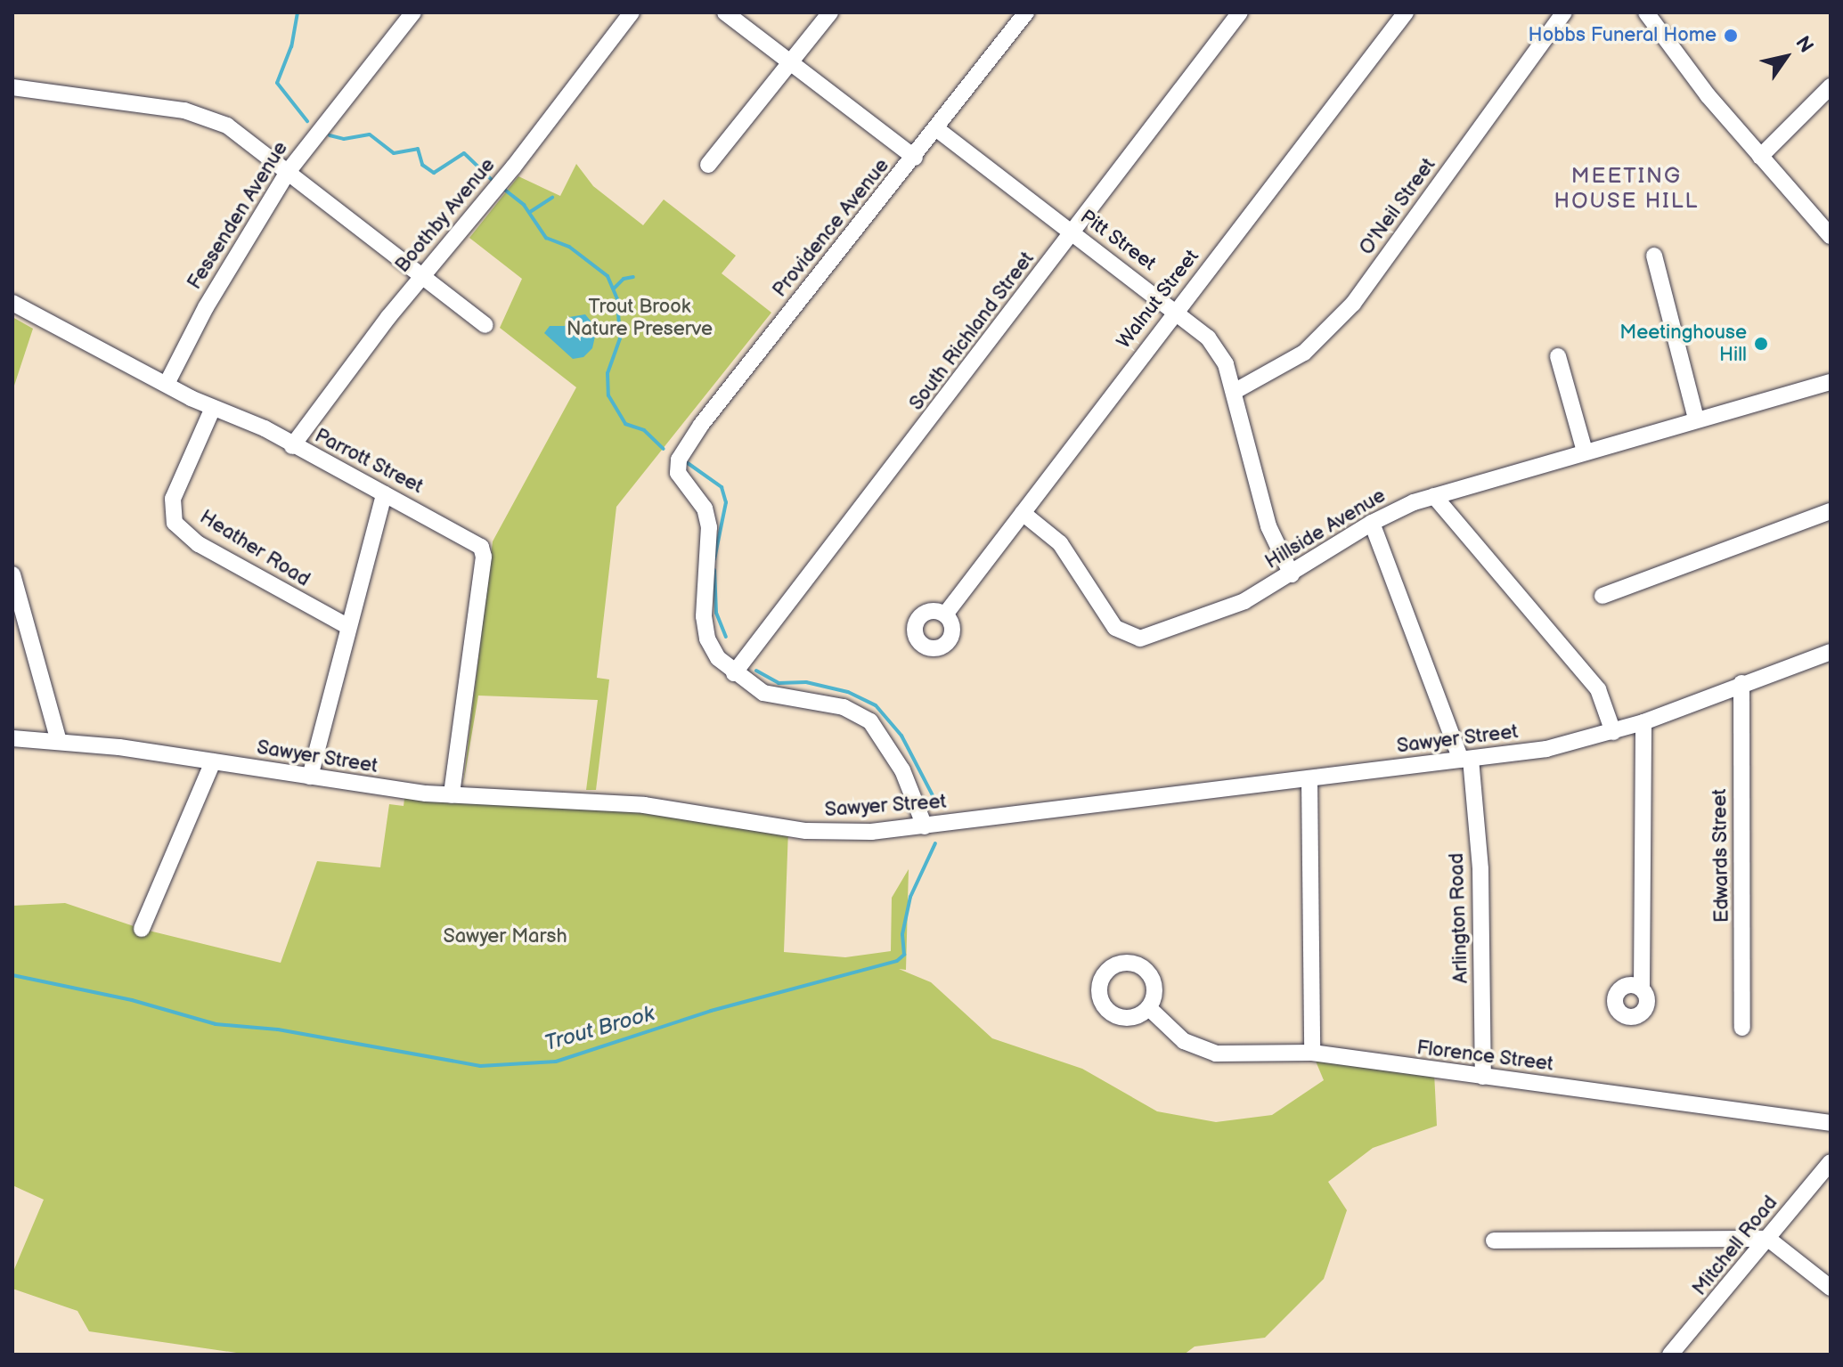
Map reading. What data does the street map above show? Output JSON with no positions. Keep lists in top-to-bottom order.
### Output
{
  "streets": {
    "street": [
      "O'Neil Street",
      "Fessenden Avenue",
      "Boothby Avenue",
      "Providence Avenue",
      "Pitt Street",
      "Walnut Street",
      "South Richland Street",
      "Parrott Street",
      "Hillside Avenue",
      "Heather Road",
      "Sawyer Street",
      "Edwards Street",
      "Arlington Road",
      "Florence Street",
      "Mitchell Road"
    ]
  },
  "crossings": [
    ["O'Neil Street", "Pitt Street"],
    ["Fessenden Avenue", "Parrott Street"],
    ["Boothby Avenue", "Parrott Street"],
    ["Providence Avenue", "Pitt Street"],
    ["Providence Avenue", "South Richland Street"],
    ["Pitt Street", "Walnut Street"],
    ["Pitt Street", "South Richland Street"],
    ["Pitt Street", "Hillside Avenue"],
    ["Walnut Street", "Hillside Avenue"],
    ["Parrott Street", "Heather Road"],
    ["Parrott Street", "Sawyer Street"],
    ["Hillside Avenue", "Arlington Road"],
    ["Sawyer Street", "Edwards Street"],
    ["Sawyer Street", "Arlington Road"],
    ["Arlington Road", "Florence Street"]
  ],
  "districts": ["MEETING HOUSE HILL"],
  "water": ["Trout Brook"],
  "parks": ["Trout Brook Nature Preserve", "Sawyer Marsh"],
  "places": ["Hobbs Funeral Home", "Meetinghouse Hill"],
  "north": "top right"
}
